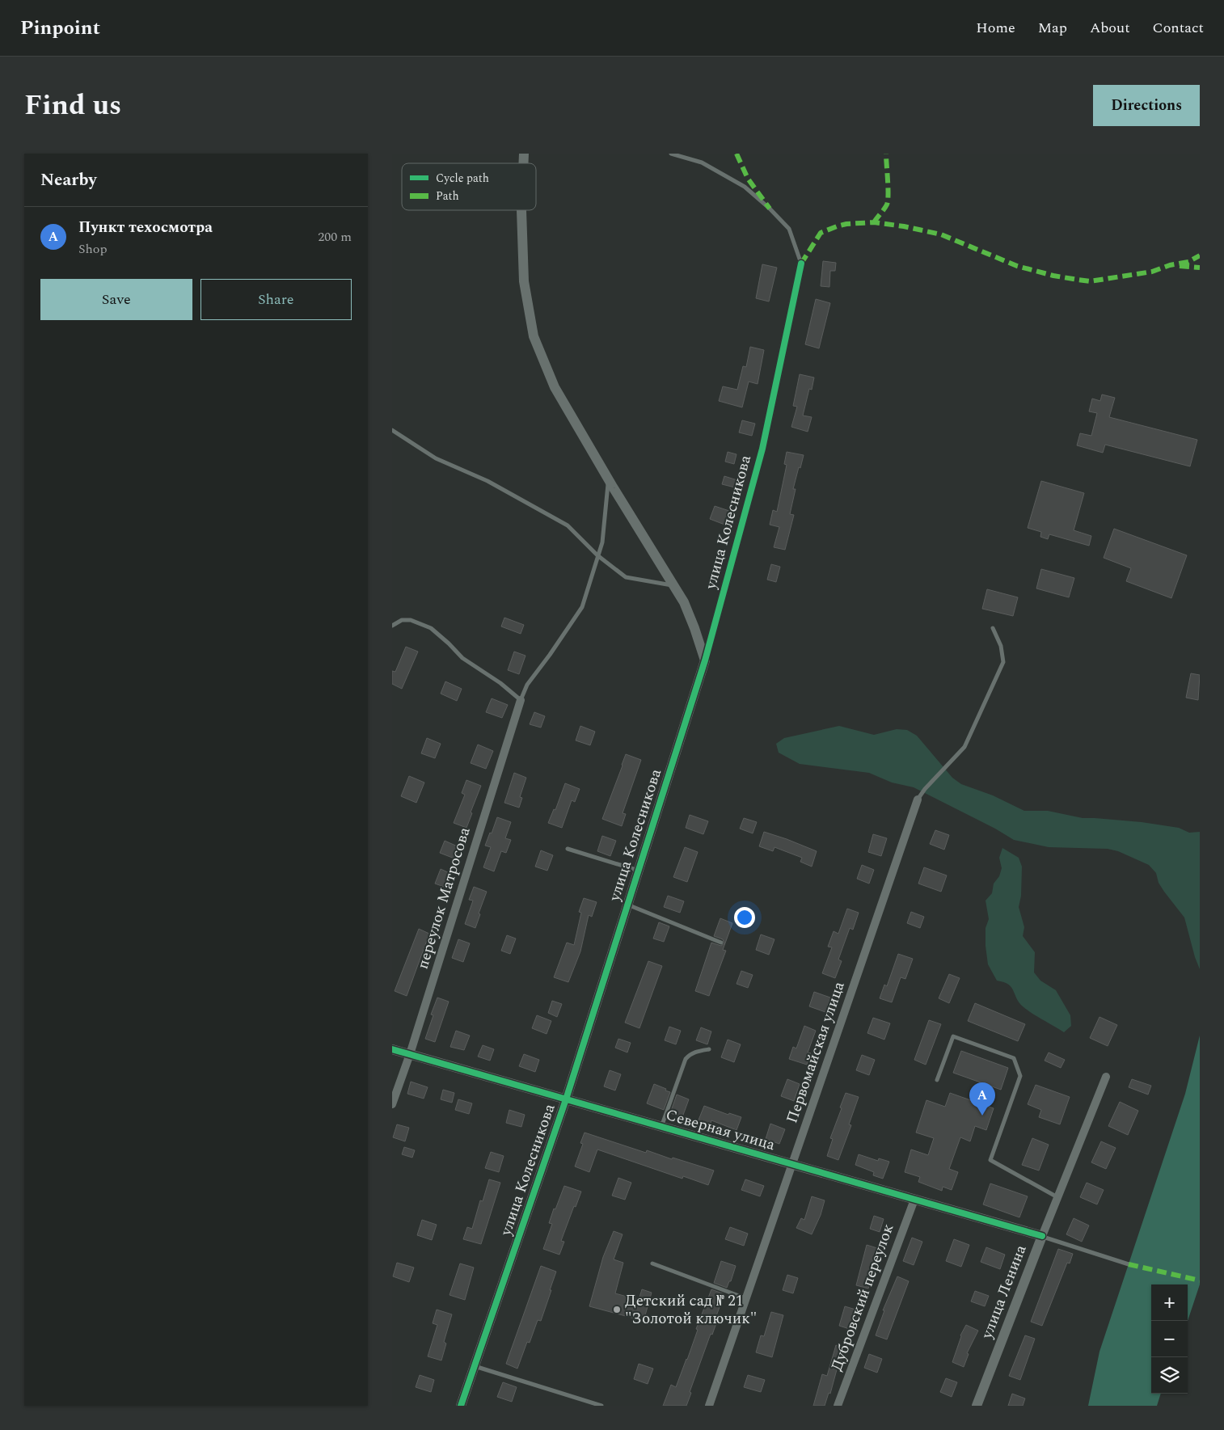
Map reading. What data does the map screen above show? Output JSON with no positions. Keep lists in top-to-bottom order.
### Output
{
  "streets": {
    "street": [
      "улица Колесникова",
      "переулок Матросова",
      "Первомайская улица",
      "Северная улица",
      "улица Ленина",
      "Дубровский переулок"
    ]
  },
  "crossings": [
    ["улица Колесникова", "Северная улица"],
    ["переулок Матросова", "Северная улица"],
    ["Первомайская улица", "Северная улица"],
    ["Северная улица", "улица Ленина"],
    ["Северная улица", "Дубровский переулок"]
  ],
  "places": ["Детский сад № 21 \"Золотой ключик\""],
  "legend": ["Cycle path", "Path"],
  "page": {
    "header": "Pinpoint",
    "nav": [
      "Home",
      "Map",
      "About",
      "Contact"
    ],
    "title": "Find us",
    "buttons": [
      "Directions",
      ["Save", "Share"]
    ],
    "heading": "Nearby",
    "list": [
      {
        "mark": "A",
        "name": "Пункт техосмотра",
        "note": "Shop",
        "value": "200 m"
      }
    ],
    "pins": "A",
    "map_buttons": ["+", "−"]
  }
}
